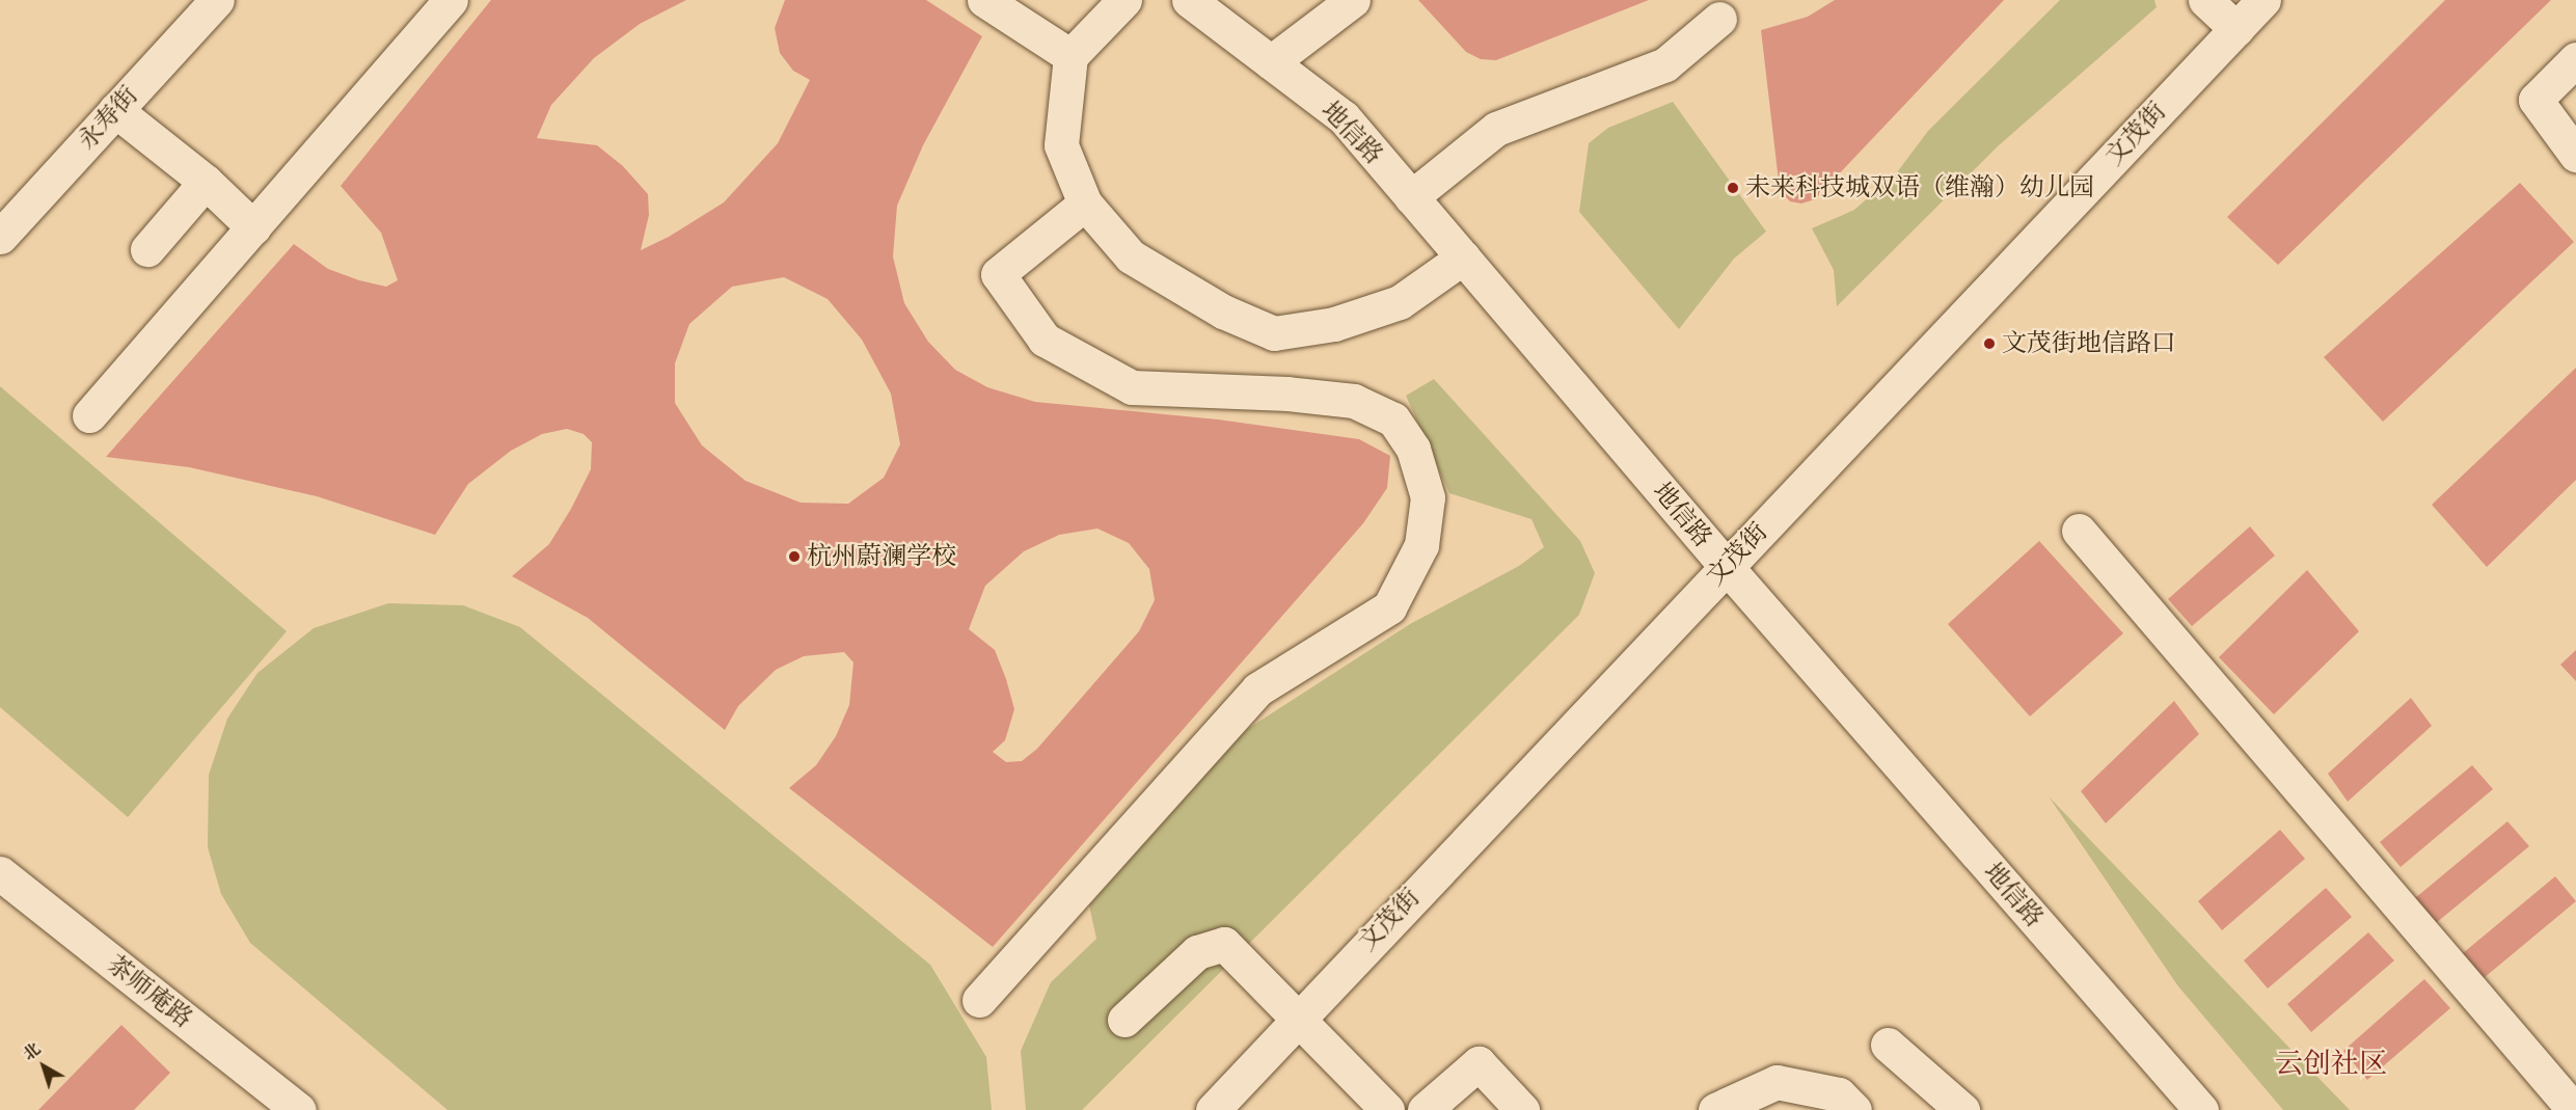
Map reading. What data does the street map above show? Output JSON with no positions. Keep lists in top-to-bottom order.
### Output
{
  "streets": {
    "street": [
      "永寿街",
      "地信路",
      "文茂街",
      "茶师庵路"
    ]
  },
  "crossings": [
    ["地信路", "文茂街"]
  ],
  "districts": ["云创社区"],
  "places": ["未来科技城双语（维瀚）幼儿园", "文茂街地信路口", "杭州蔚澜学校"],
  "north": "top left"
}
